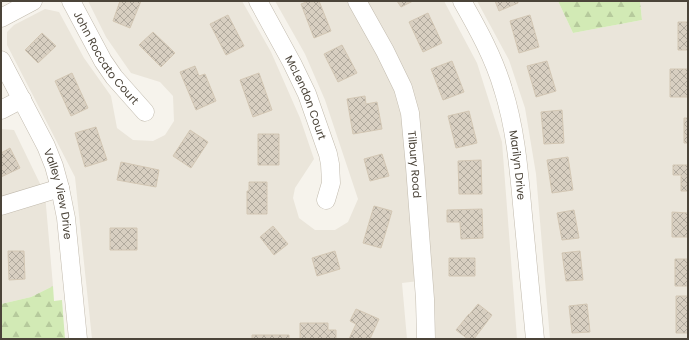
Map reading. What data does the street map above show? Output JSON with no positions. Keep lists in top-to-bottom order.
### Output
{
  "streets": {
    "street": [
      "John Roccato Court",
      "McLendon Court",
      "Tilbury Road",
      "Marilyn Drive",
      "Valley View Drive"
    ]
  }
}
